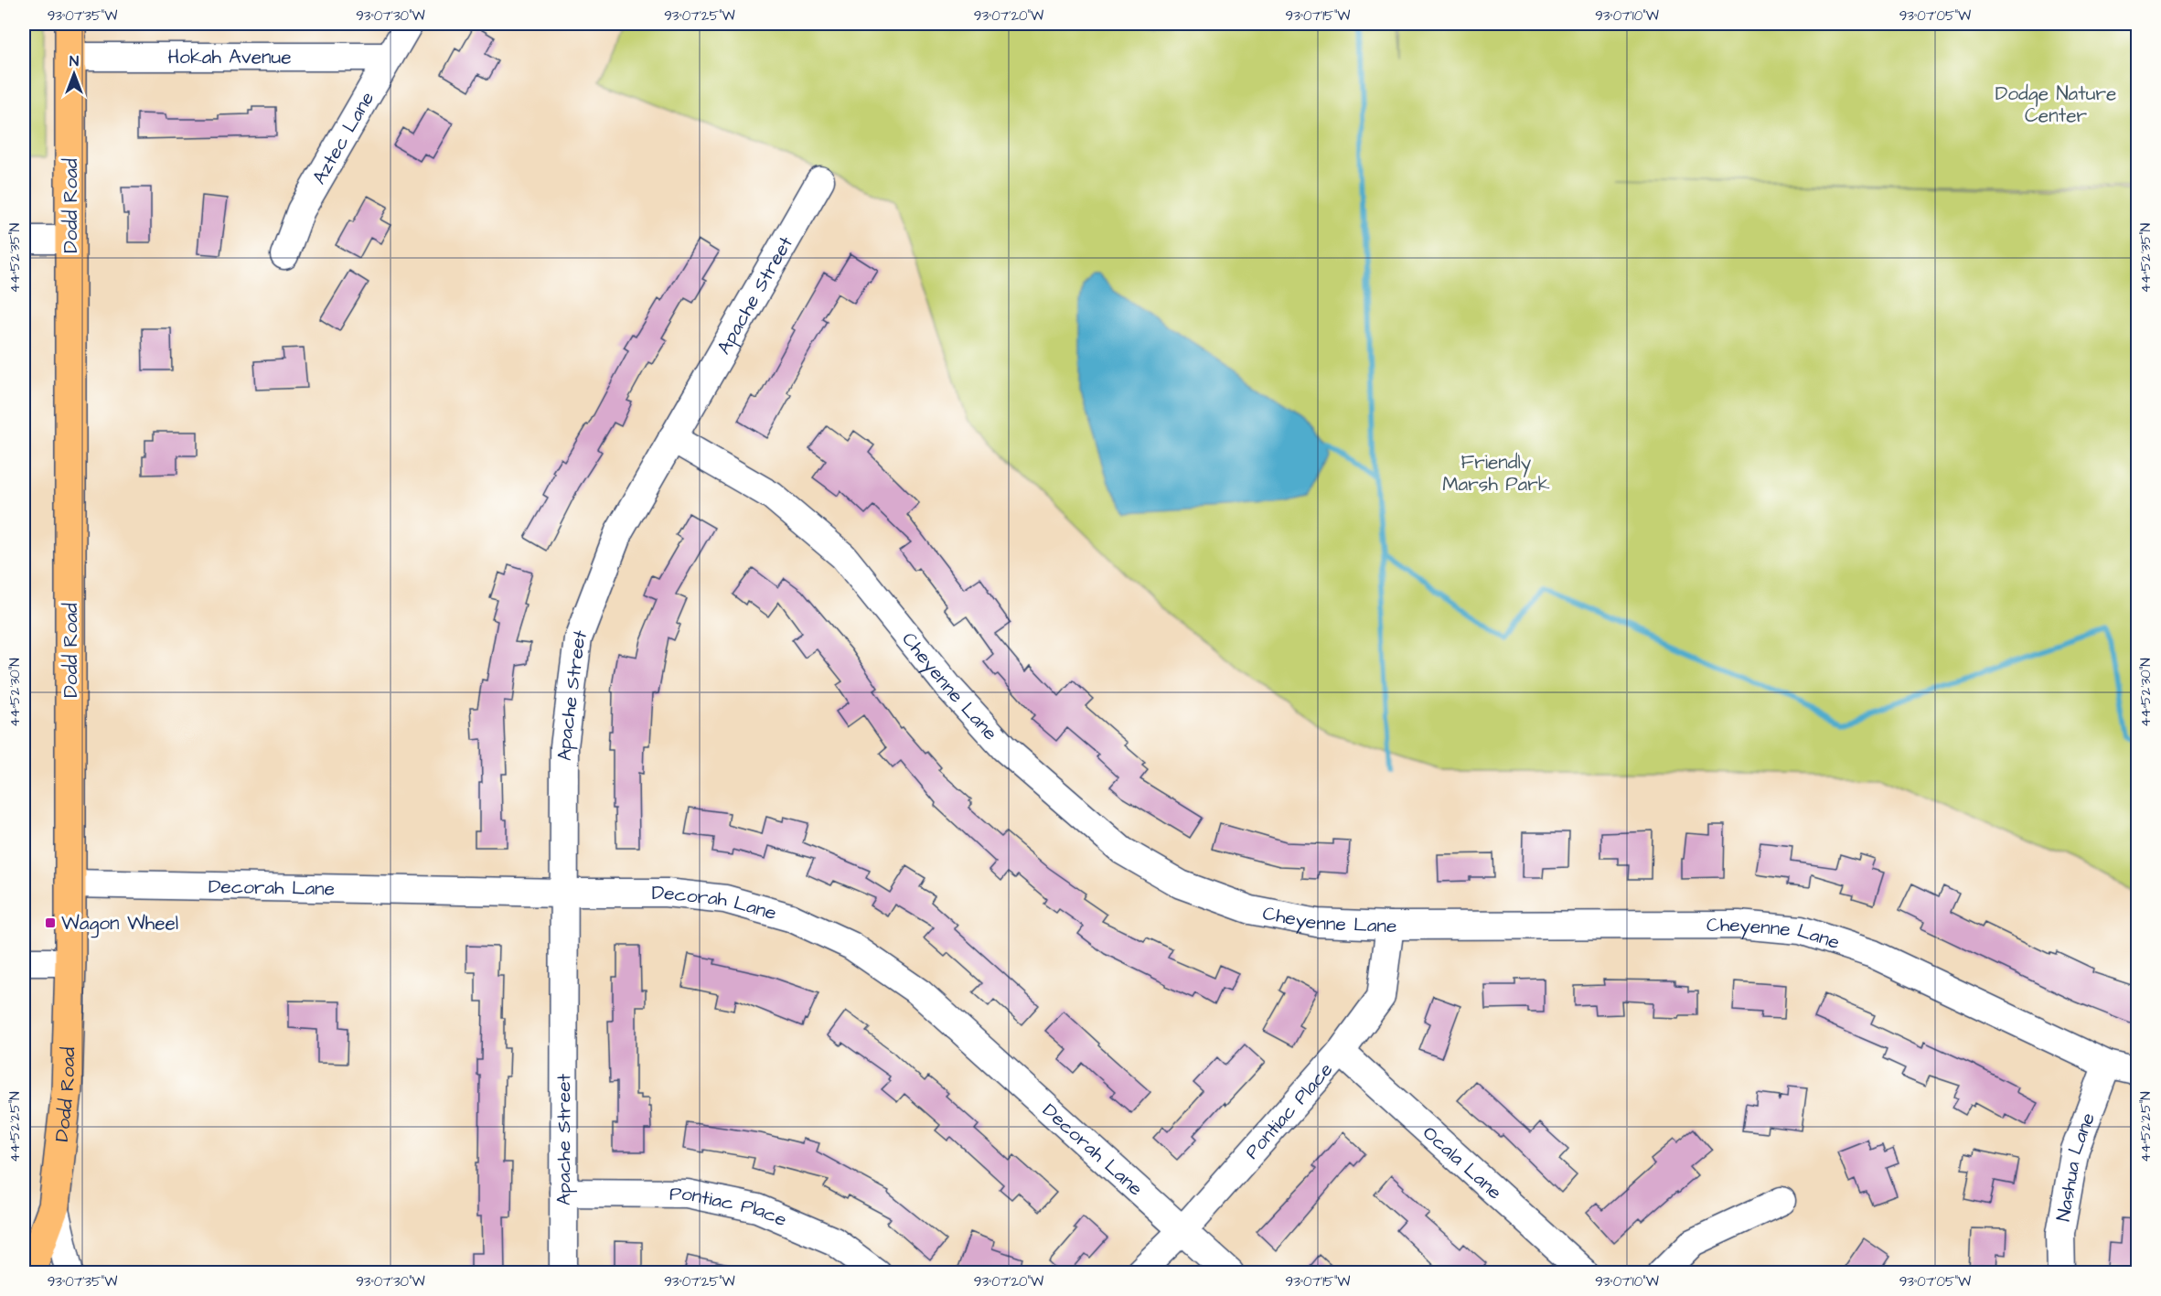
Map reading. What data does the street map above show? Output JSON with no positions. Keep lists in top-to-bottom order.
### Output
{
  "streets": {
    "main road": ["Dodd Road"],
    "street": [
      "Hokah Avenue",
      "Aztec Lane",
      "Apache Street",
      "Cheyenne Lane",
      "Decorah Lane",
      "Pontiac Place",
      "Ocala Lane",
      "Nashua Lane"
    ]
  },
  "crossings": [
    ["Hokah Avenue", "Aztec Lane"],
    ["Hokah Avenue", "Dodd Road"],
    ["Dodd Road", "Decorah Lane"],
    ["Apache Street", "Cheyenne Lane"],
    ["Apache Street", "Decorah Lane"],
    ["Apache Street", "Pontiac Place"],
    ["Cheyenne Lane", "Pontiac Place"],
    ["Cheyenne Lane", "Nashua Lane"],
    ["Decorah Lane", "Pontiac Place"],
    ["Pontiac Place", "Ocala Lane"]
  ],
  "parks": ["Dodge Nature Center", "Friendly Marsh Park"],
  "places": {
    "transit": ["Wagon Wheel"]
  },
  "north": "top",
  "coordinates": [
    "93°07'35\"W",
    "93°07'30\"W",
    "93°07'25\"W",
    "93°07'20\"W",
    "93°07'15\"W",
    "93°07'10\"W",
    "93°07'05\"W",
    "44°52'35\"N",
    "44°52'30\"N",
    "44°52'25\"N"
  ]
}
